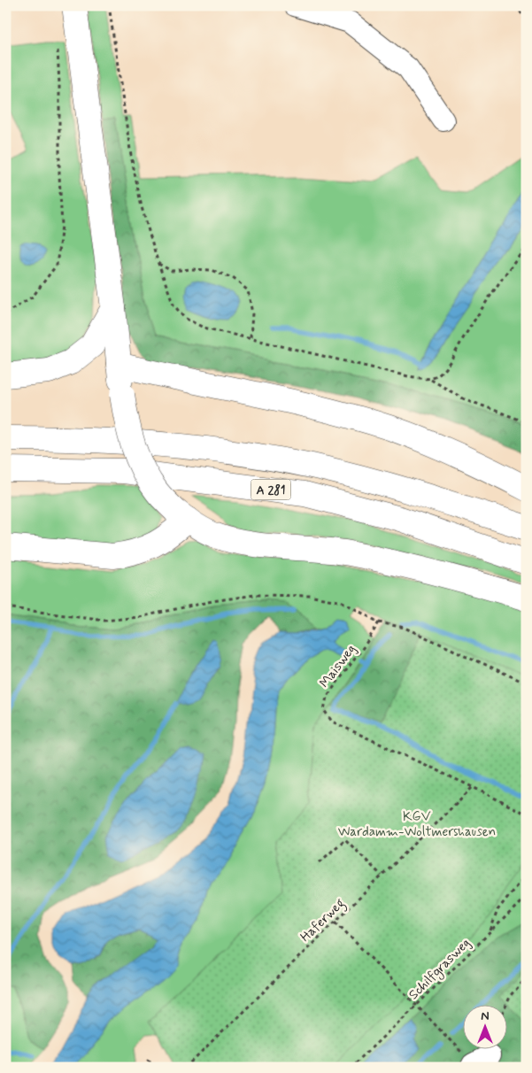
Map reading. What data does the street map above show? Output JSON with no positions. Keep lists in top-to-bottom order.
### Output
{
  "streets": {
    "highway": ["A 281"],
    "path": ["Maisweg", "Haferweg", "Schilfgrasweg"]
  },
  "crossings": [
    ["Maisweg", "Haferweg"]
  ],
  "parks": ["KGV Wardamm-Woltmershausen"],
  "north": "top"
}
